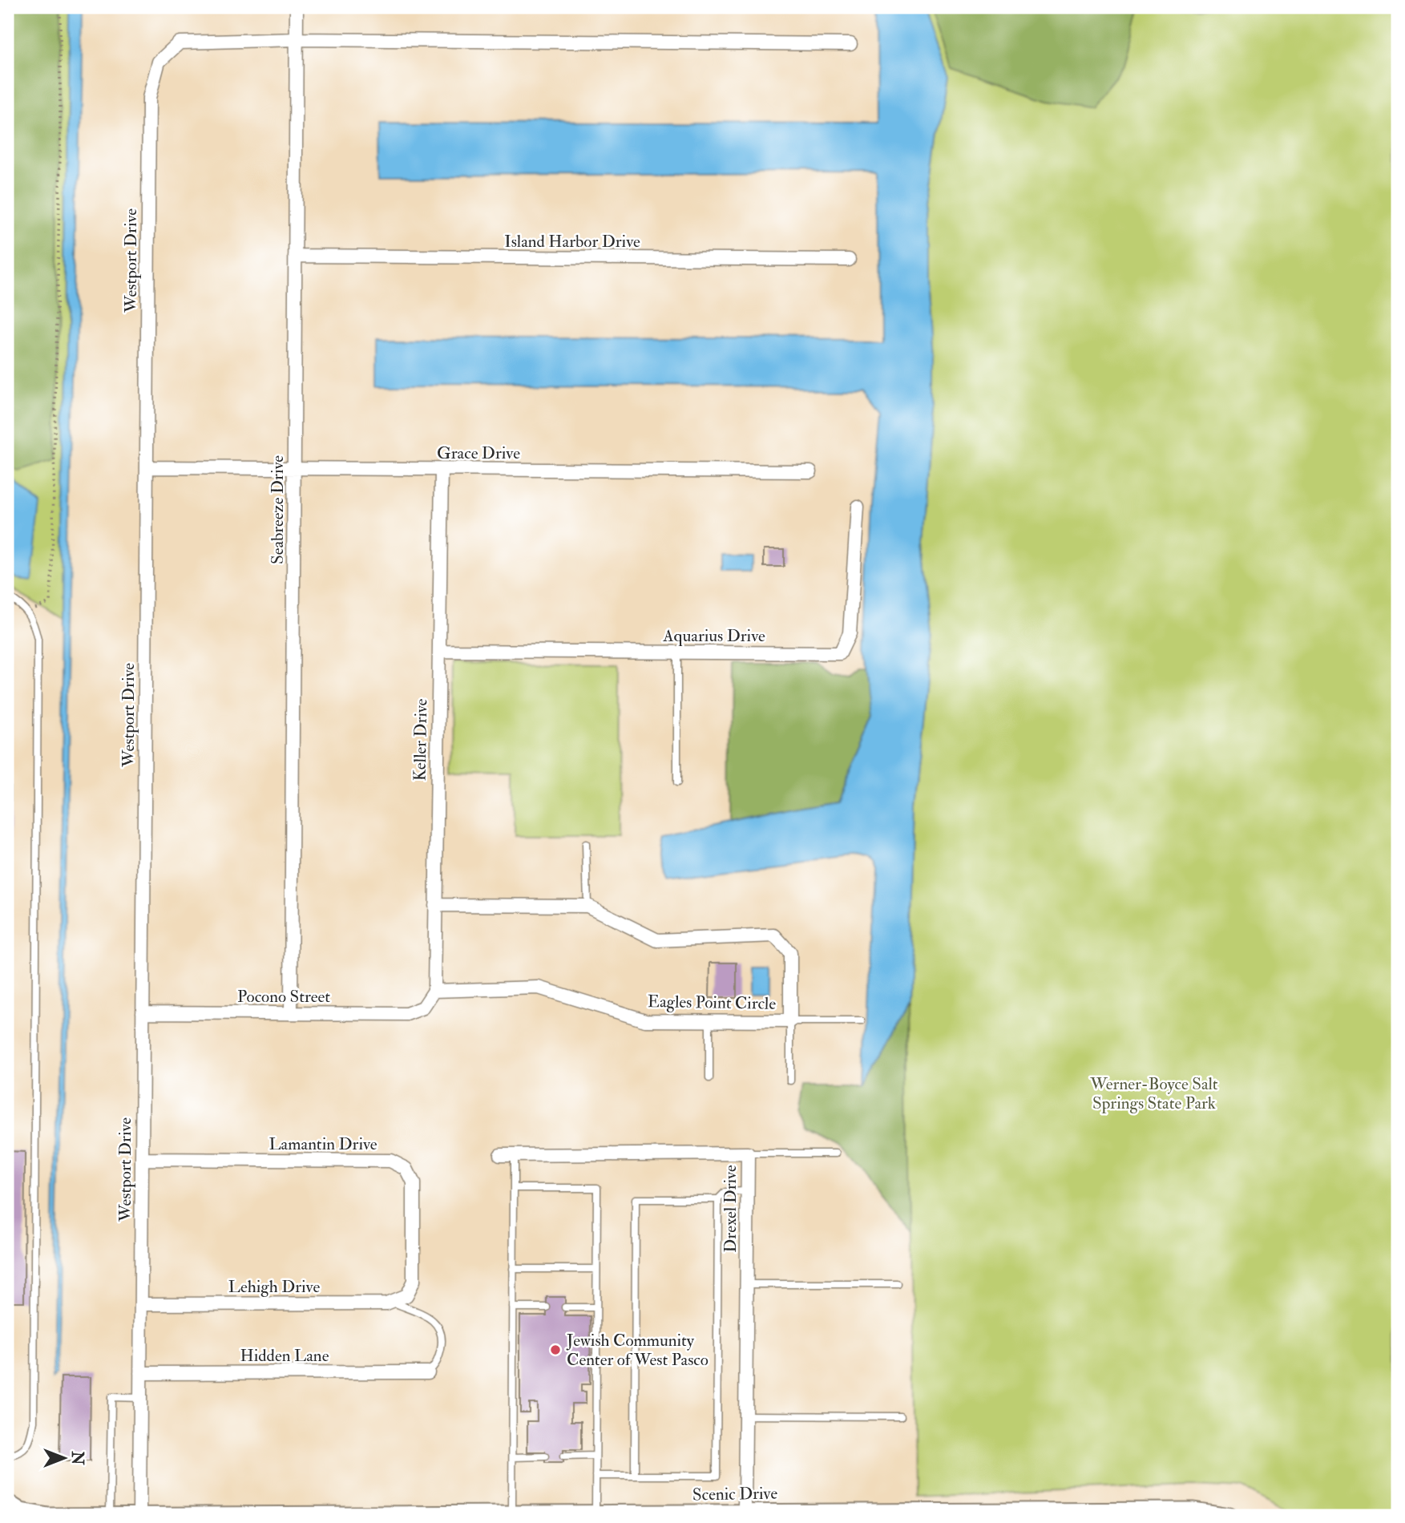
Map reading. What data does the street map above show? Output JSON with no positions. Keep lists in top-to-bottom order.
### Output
{
  "streets": {
    "street": [
      "Island Harbor Drive",
      "Westport Drive",
      "Grace Drive",
      "Seabreeze Drive",
      "Aquarius Drive",
      "Keller Drive",
      "Pocono Street",
      "Eagles Point Circle",
      "Lamantin Drive",
      "Drexel Drive",
      "Lehigh Drive",
      "Hidden Lane",
      "Scenic Drive"
    ]
  },
  "crossings": [
    ["Island Harbor Drive", "Seabreeze Drive"],
    ["Westport Drive", "Grace Drive"],
    ["Westport Drive", "Seabreeze Drive"],
    ["Westport Drive", "Pocono Street"],
    ["Westport Drive", "Lamantin Drive"],
    ["Westport Drive", "Lehigh Drive"],
    ["Westport Drive", "Hidden Lane"],
    ["Westport Drive", "Scenic Drive"],
    ["Grace Drive", "Seabreeze Drive"],
    ["Grace Drive", "Keller Drive"],
    ["Seabreeze Drive", "Pocono Street"],
    ["Aquarius Drive", "Keller Drive"],
    ["Keller Drive", "Pocono Street"],
    ["Keller Drive", "Eagles Point Circle"],
    ["Pocono Street", "Eagles Point Circle"],
    ["Lamantin Drive", "Lehigh Drive"],
    ["Drexel Drive", "Scenic Drive"]
  ],
  "parks": ["Werner-Boyce Salt Springs State Park"],
  "places": ["Jewish Community Center of West Pasco"],
  "north": "right"
}
